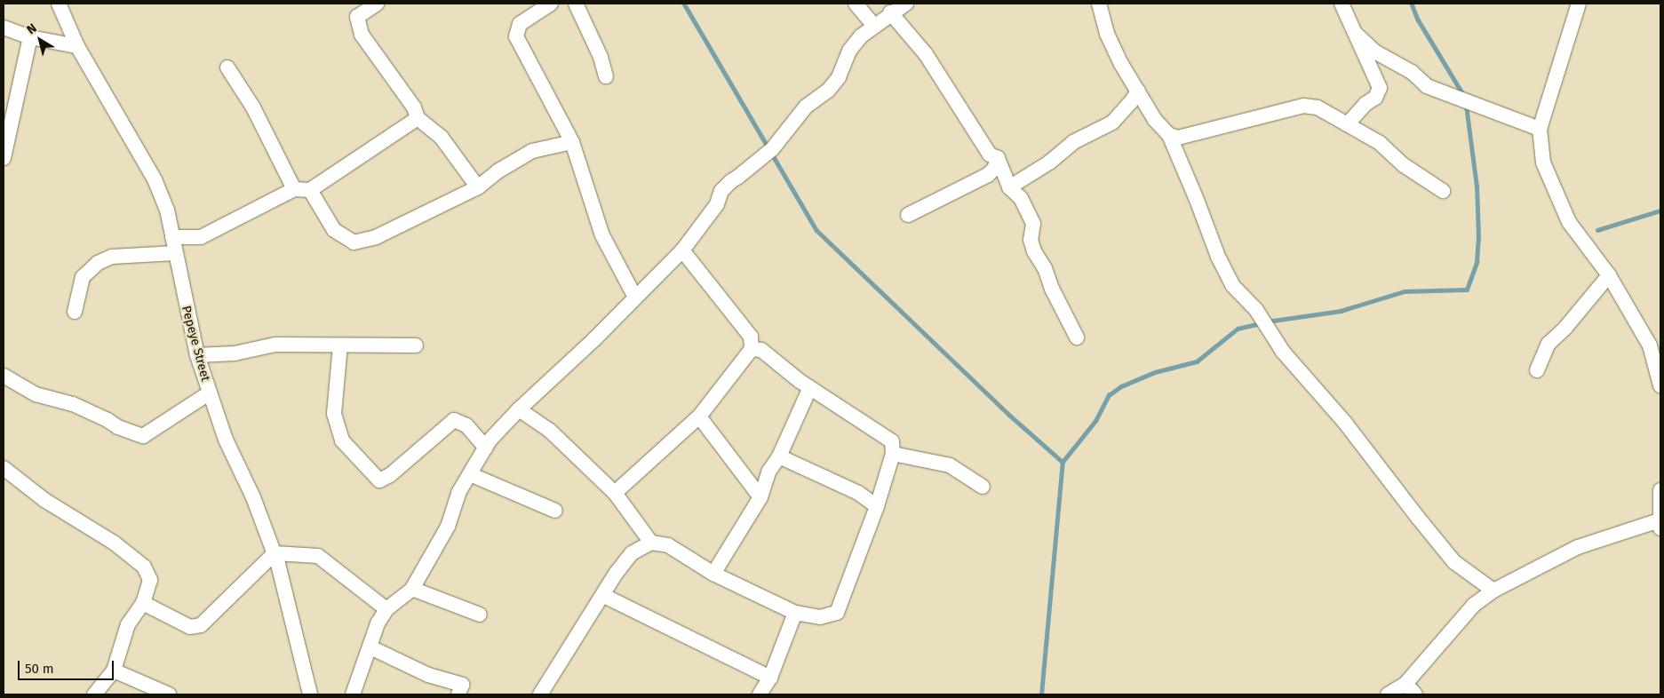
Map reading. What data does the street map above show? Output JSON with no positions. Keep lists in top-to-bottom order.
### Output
{
  "streets": {
    "street": ["Pepeye Street"]
  },
  "scale_bar": "50 m",
  "north": "top left"
}
